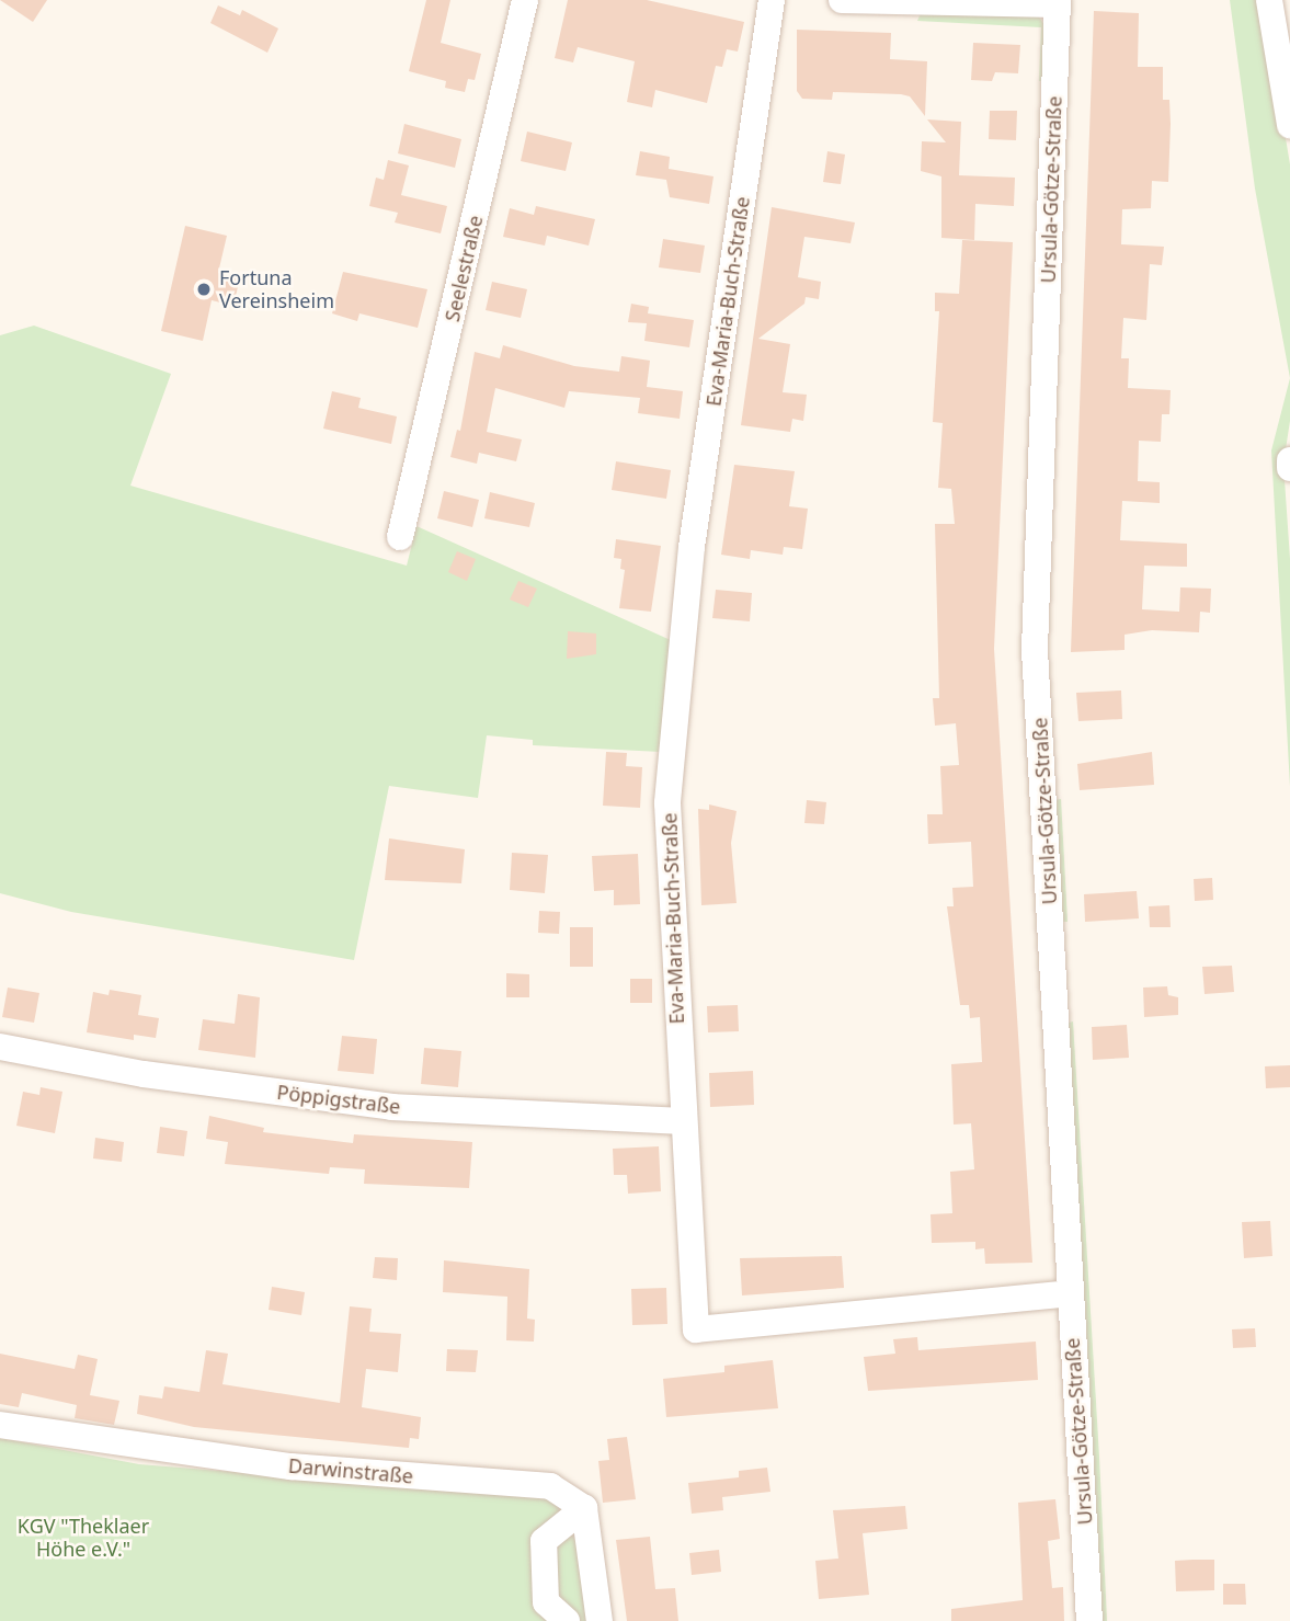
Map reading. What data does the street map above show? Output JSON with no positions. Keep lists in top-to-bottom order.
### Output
{
  "streets": {
    "street": [
      "Ursula-Götze-Straße",
      "Seelestraße",
      "Eva-Maria-Buch-Straße",
      "Pöppigstraße",
      "Darwinstraße"
    ]
  },
  "crossings": [
    ["Ursula-Götze-Straße", "Eva-Maria-Buch-Straße"],
    ["Eva-Maria-Buch-Straße", "Pöppigstraße"]
  ],
  "parks": ["KGV \"Theklaer Höhe e.V.\""],
  "places": ["Fortuna Vereinsheim"]
}
